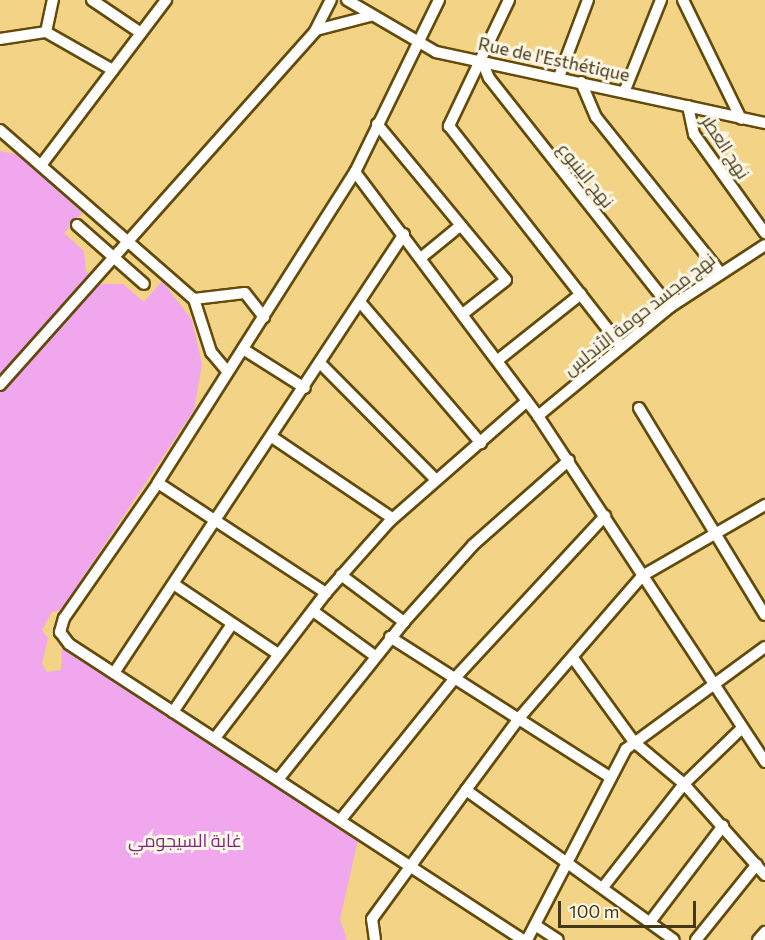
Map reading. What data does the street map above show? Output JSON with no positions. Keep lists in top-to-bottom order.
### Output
{
  "streets": {
    "street": [
      "Rue de l'Esthétique",
      "نهج العطر",
      "نهج الينبوع",
      "نهج مجسد حومة الأندلس"
    ]
  },
  "crossings": [
    ["Rue de l'Esthétique", "نهج العطر"],
    ["Rue de l'Esthétique", "نهج الينبوع"],
    ["نهج الينبوع", "نهج مجسد حومة الأندلس"]
  ],
  "parks": ["غابة السيجومي"],
  "scale_bar": "100 m"
}
